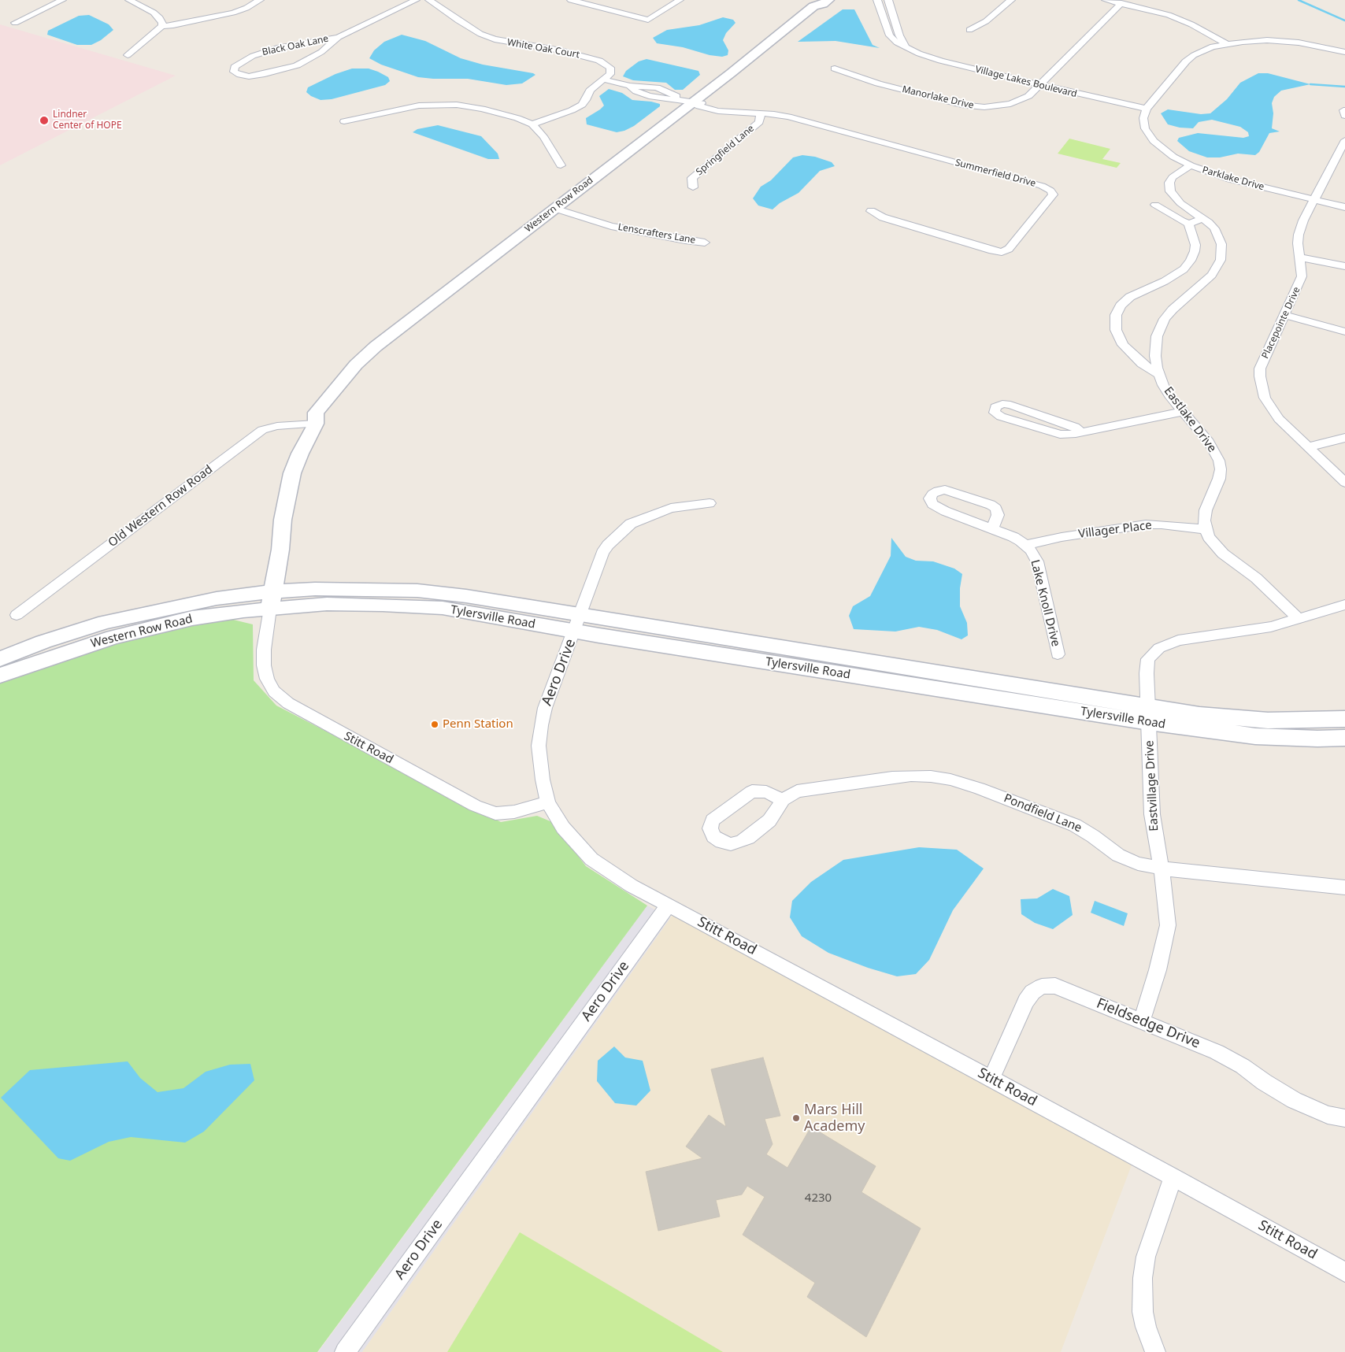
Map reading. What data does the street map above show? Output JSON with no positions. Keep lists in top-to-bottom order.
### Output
{
  "streets": {
    "main road": ["Western Row Road", "Tylersville Road"],
    "street": [
      "Black Oak Lane",
      "White Oak Court",
      "Village Lakes Boulevard",
      "Manorlake Drive",
      "Springfield Lane",
      "Summerfield Drive",
      "Parklake Drive",
      "Lenscrafters Lane",
      "Placepointe Drive",
      "Eastlake Drive",
      "Old Western Row Road",
      "Villager Place",
      "Lake Knoll Drive",
      "Aero Drive",
      "Stitt Road",
      "Eastvillage Drive",
      "Pondfield Lane",
      "Fieldsedge Drive"
    ]
  },
  "crossings": [
    ["White Oak Court", "Summerfield Drive"],
    ["Village Lakes Boulevard", "Manorlake Drive"],
    ["Village Lakes Boulevard", "Parklake Drive"],
    ["Springfield Lane", "Summerfield Drive"],
    ["Summerfield Drive", "Western Row Road"],
    ["Parklake Drive", "Placepointe Drive"],
    ["Parklake Drive", "Eastlake Drive"],
    ["Western Row Road", "Lenscrafters Lane"],
    ["Western Row Road", "Old Western Row Road"],
    ["Western Row Road", "Tylersville Road"],
    ["Western Row Road", "Stitt Road"],
    ["Eastlake Drive", "Villager Place"],
    ["Villager Place", "Lake Knoll Drive"],
    ["Tylersville Road", "Aero Drive"],
    ["Tylersville Road", "Stitt Road"],
    ["Tylersville Road", "Eastvillage Drive"],
    ["Aero Drive", "Stitt Road"],
    ["Stitt Road", "Fieldsedge Drive"],
    ["Eastvillage Drive", "Pondfield Lane"],
    ["Eastvillage Drive", "Fieldsedge Drive"]
  ],
  "places": ["Lindner Center of HOPE", "Penn Station", "Mars Hill Academy"],
  "house_numbers": ["4230"]
}
